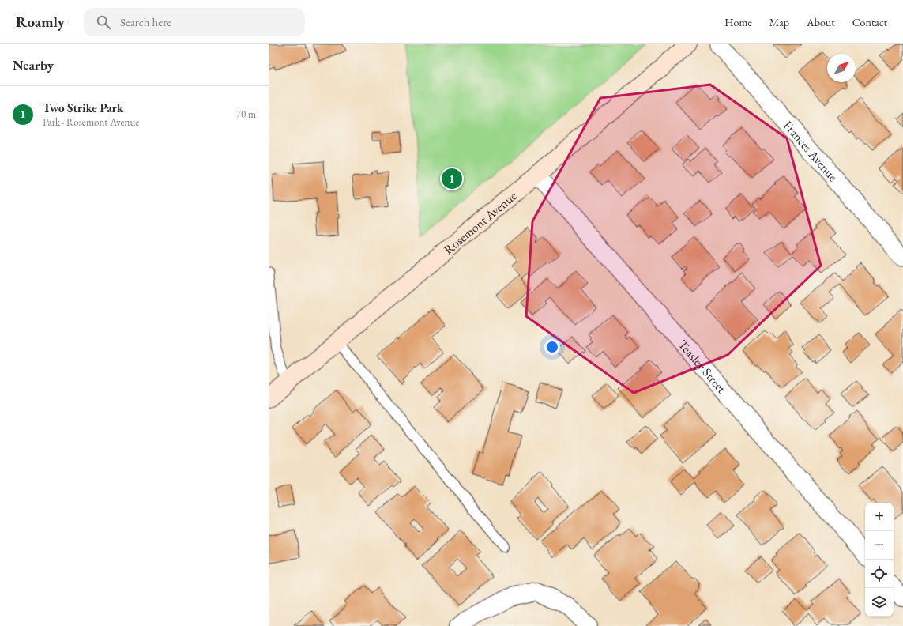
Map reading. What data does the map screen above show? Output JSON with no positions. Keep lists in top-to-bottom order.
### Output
{
  "streets": {
    "street": ["Frances Avenue", "Rosemont Avenue", "Teasley Street"]
  },
  "crossings": [
    ["Rosemont Avenue", "Teasley Street"]
  ],
  "north": "top right",
  "page": {
    "header": "Roamly",
    "search": "Search here",
    "nav": [
      "Home",
      "Map",
      "About",
      "Contact"
    ],
    "heading": "Nearby",
    "list": [
      {
        "mark": "1",
        "name": "Two Strike Park",
        "note": "Park · Rosemont Avenue",
        "value": "70 m"
      }
    ],
    "pins": "1",
    "map_buttons": ["+", "−"]
  }
}
